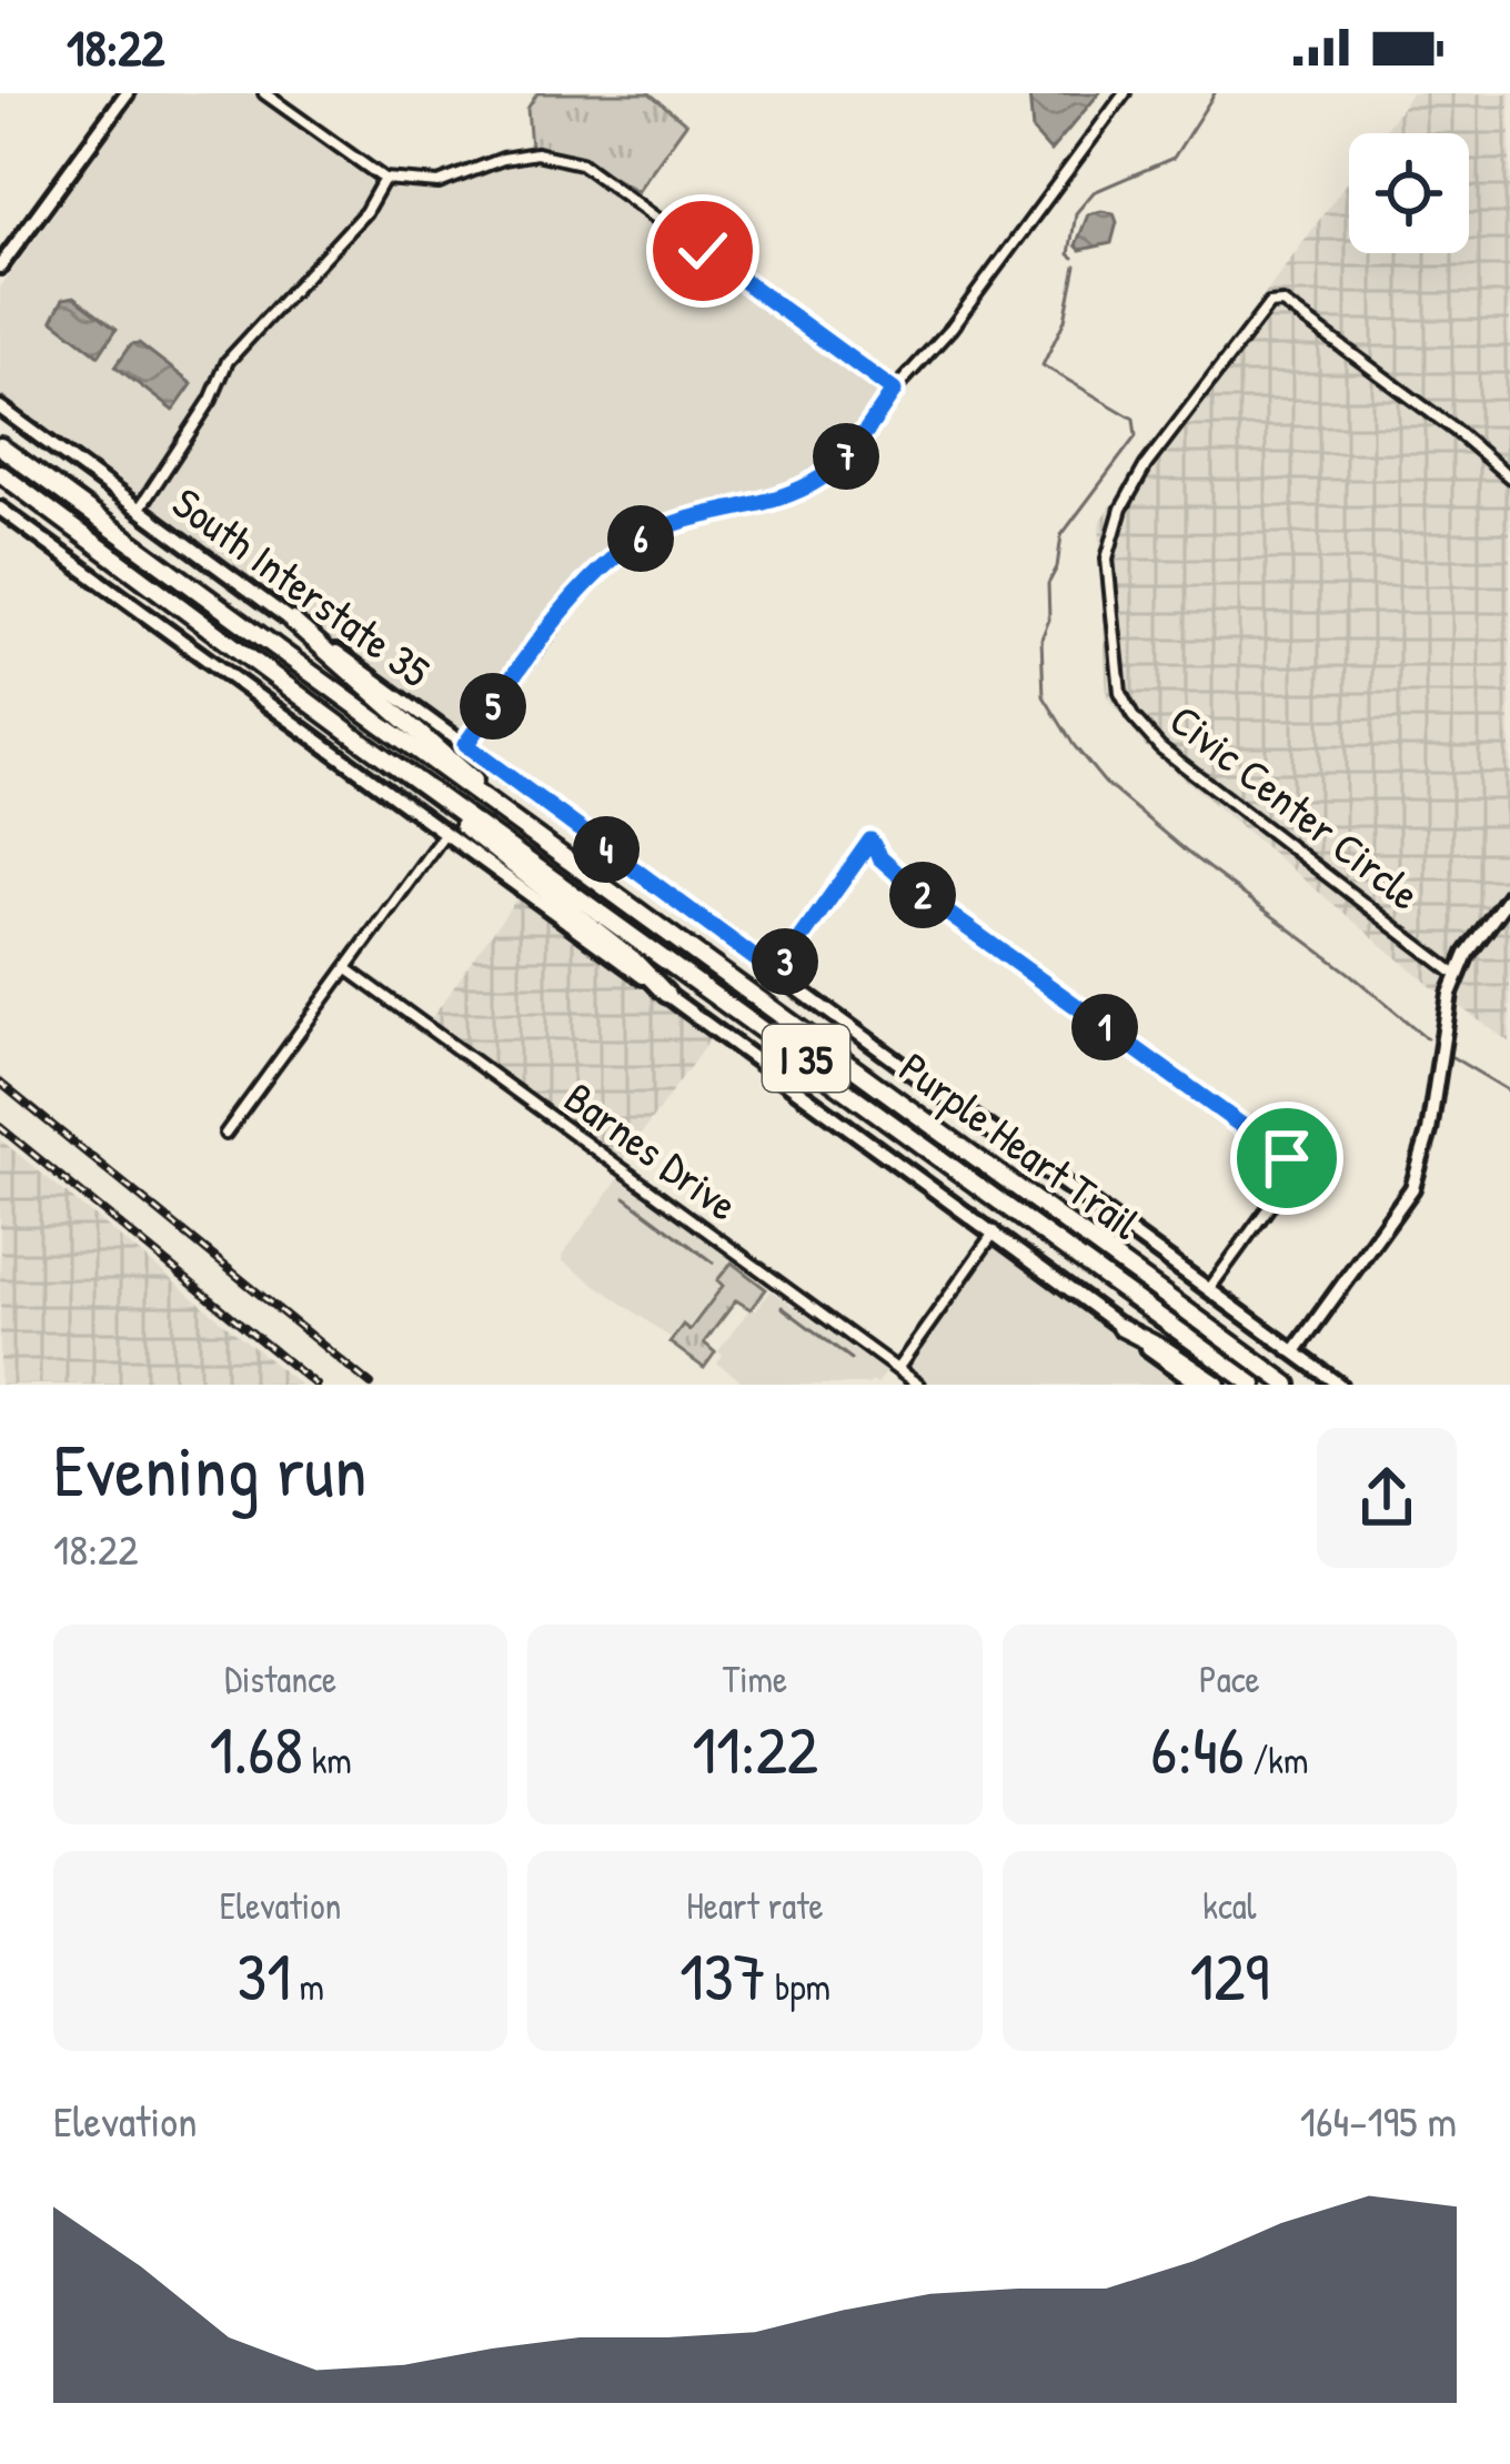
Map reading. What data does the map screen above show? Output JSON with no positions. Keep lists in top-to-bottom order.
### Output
{
  "streets": {
    "highway": ["I 35", "Purple Heart Trail"],
    "main road": ["South Interstate 35"],
    "street": ["Civic Center Circle", "Barnes Drive"]
  },
  "page": {
    "status": "18:22",
    "pins": [
      "7",
      "6",
      "5",
      "4",
      "2",
      "3",
      "1"
    ],
    "heading": ["Evening run", "18:22"],
    "stats": [
      ["Distance", "1.68 km"],
      ["Time", "11:22"],
      ["Pace", "6:46 /km"],
      ["Elevation", "31 m"],
      ["Heart rate", "137 bpm"],
      ["kcal", "129"]
    ],
    "chart": ["Elevation", "164–195 m"]
  }
}
